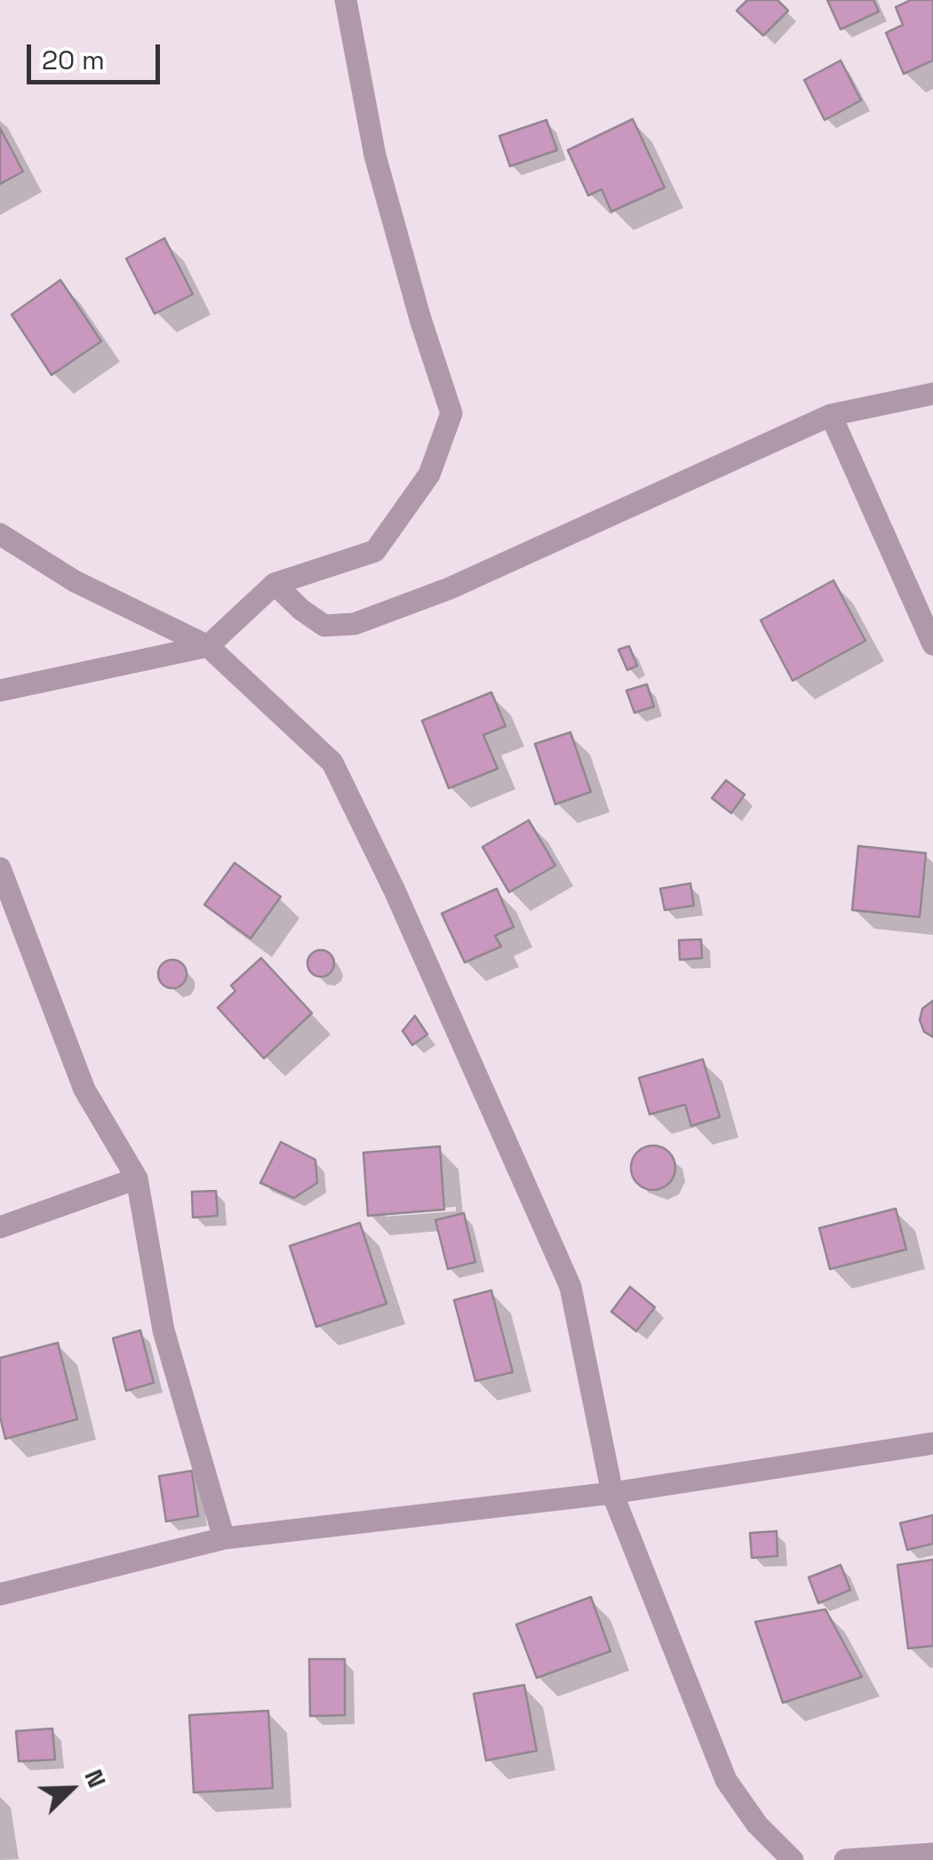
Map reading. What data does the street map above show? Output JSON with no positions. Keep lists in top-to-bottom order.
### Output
{
  "scale_bar": "20 m",
  "north": "top right"
}
